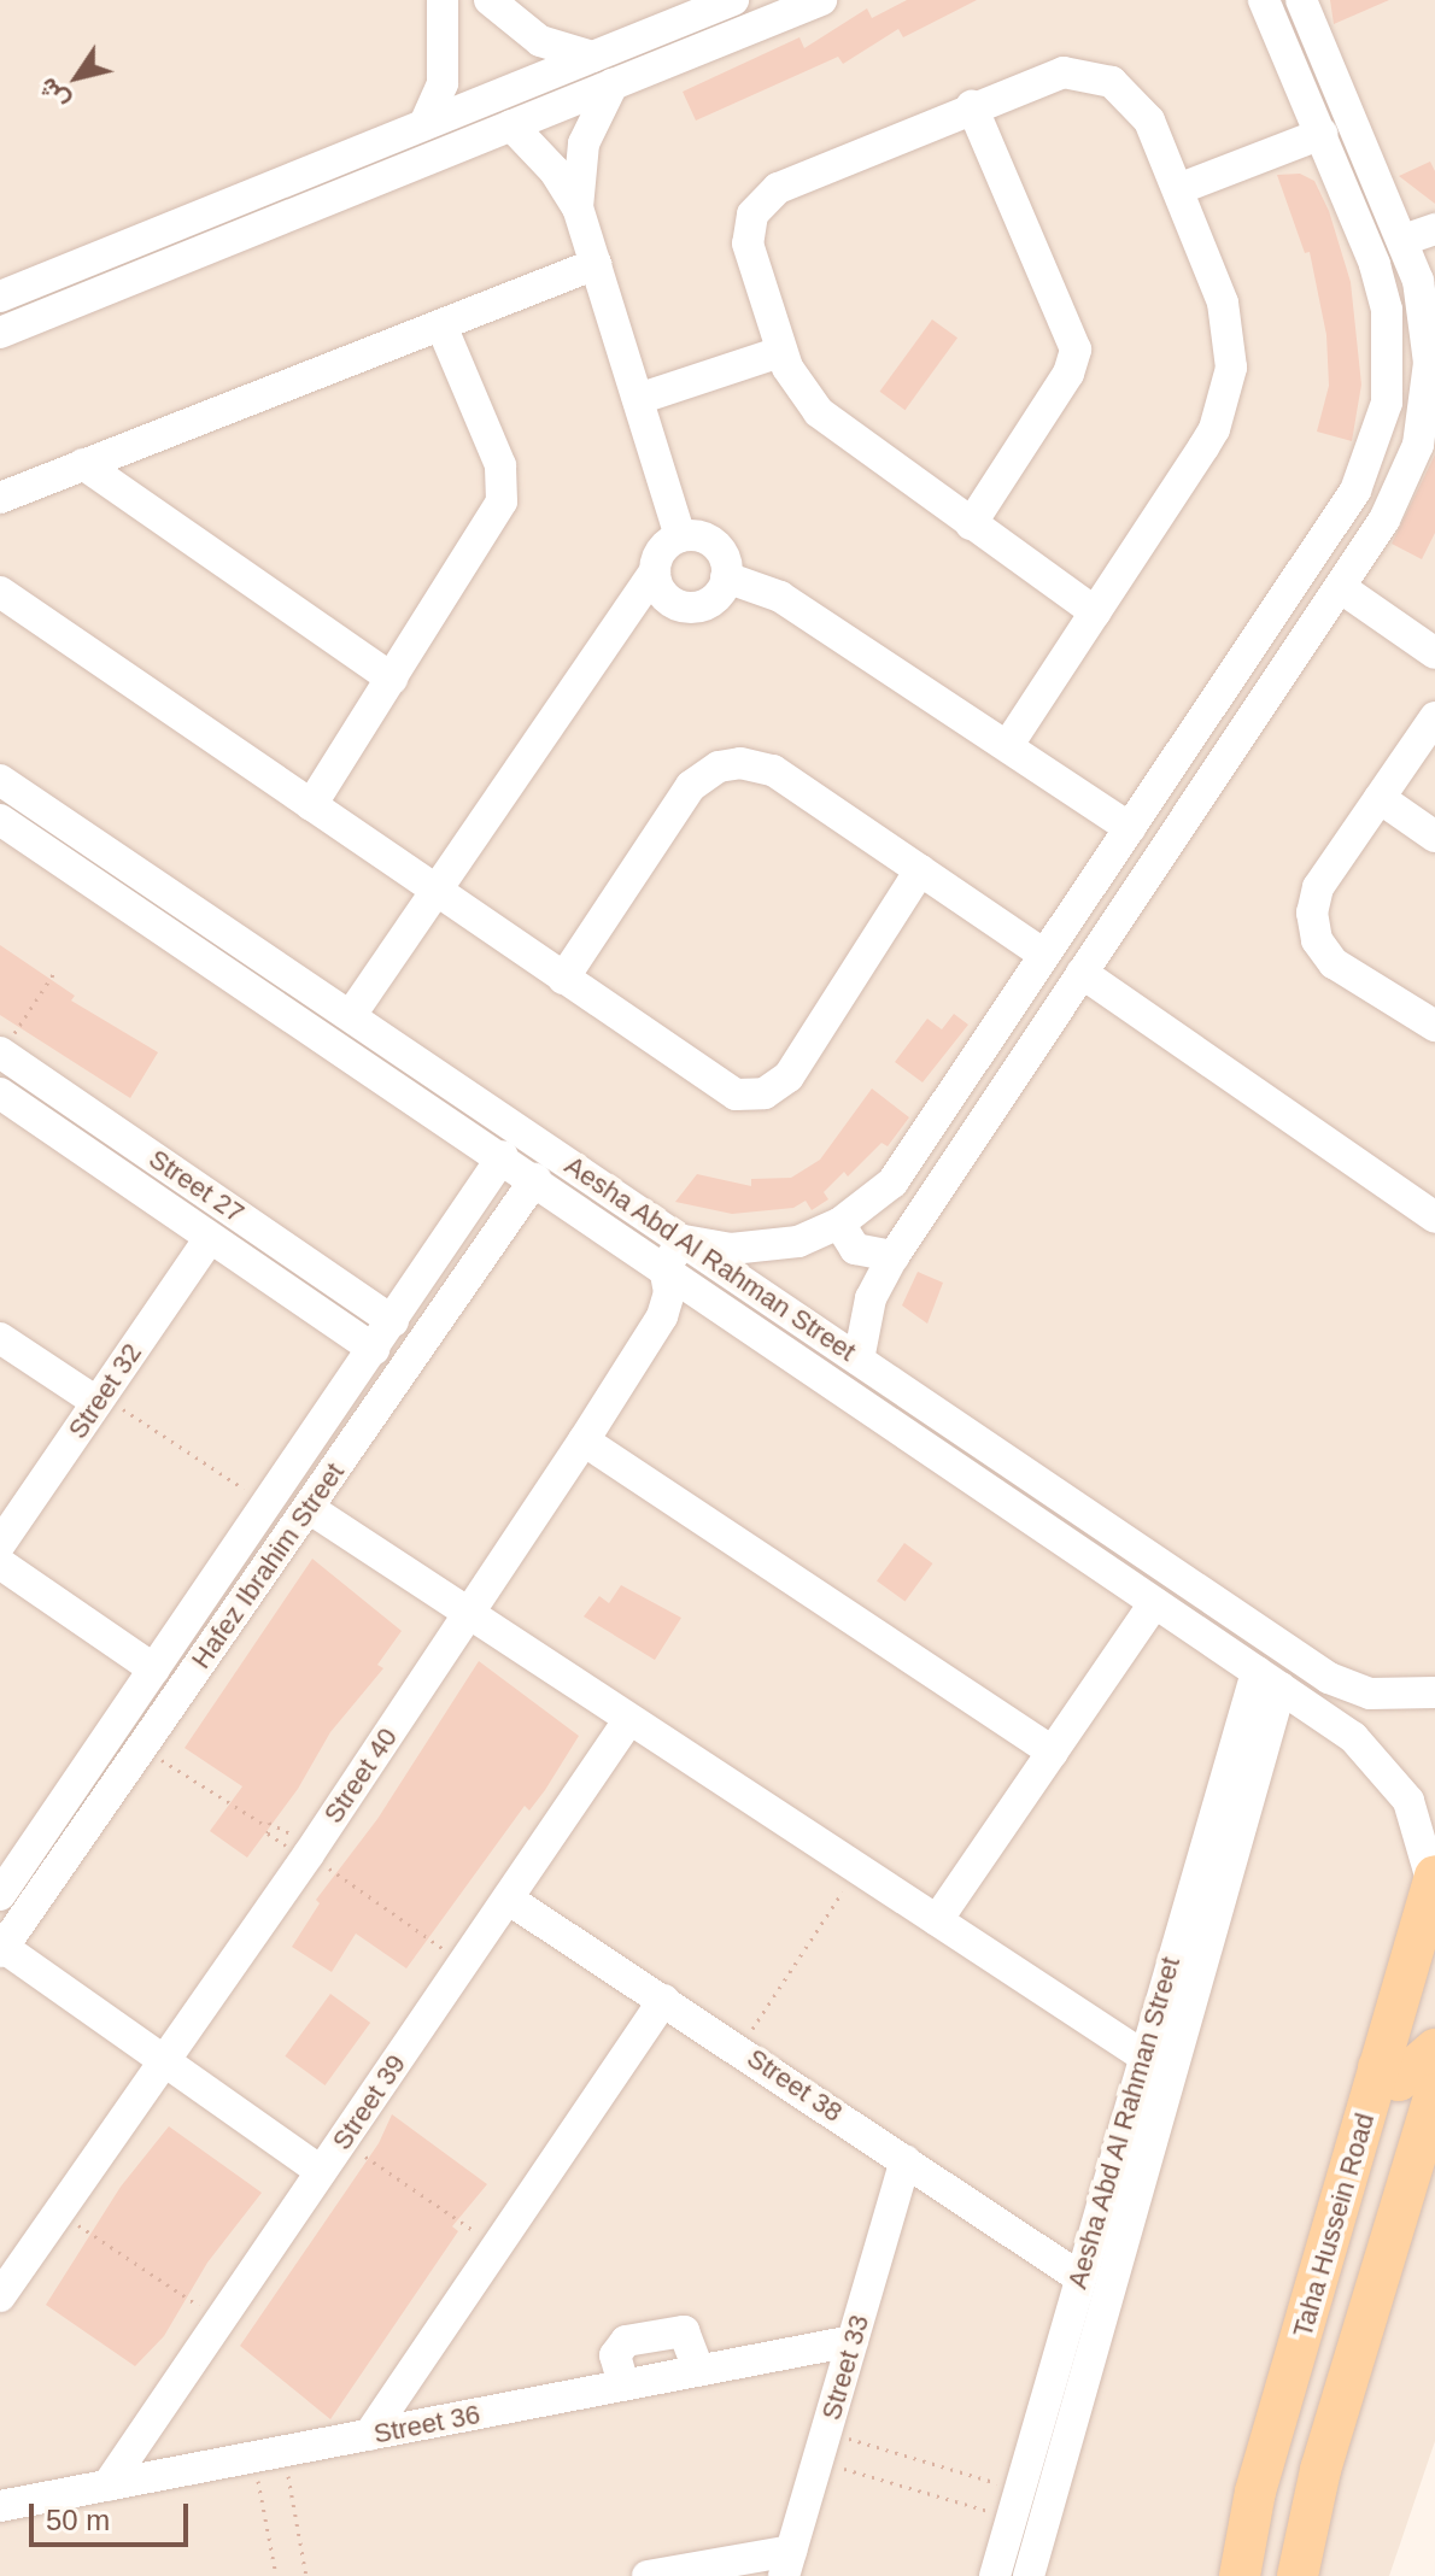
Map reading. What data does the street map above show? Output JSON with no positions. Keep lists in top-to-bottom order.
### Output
{
  "streets": {
    "main road": ["Taha Hussein Road"],
    "street": [
      "Street 27",
      "Aesha Abd Al Rahman Street",
      "Street 32",
      "Hafez Ibrahim Street",
      "Street 40",
      "Street 38",
      "Street 39",
      "Street 33",
      "Street 36"
    ]
  },
  "crossings": [
    ["Street 27", "Street 32"],
    ["Street 27", "Hafez Ibrahim Street"],
    ["Aesha Abd Al Rahman Street", "Hafez Ibrahim Street"],
    ["Aesha Abd Al Rahman Street", "Street 40"],
    ["Aesha Abd Al Rahman Street", "Street 38"],
    ["Aesha Abd Al Rahman Street", "Taha Hussein Road"],
    ["Street 38", "Street 39"],
    ["Street 38", "Street 33"],
    ["Street 39", "Street 36"],
    ["Street 33", "Street 36"]
  ],
  "scale_bar": "50 m",
  "north": "bottom left"
}
